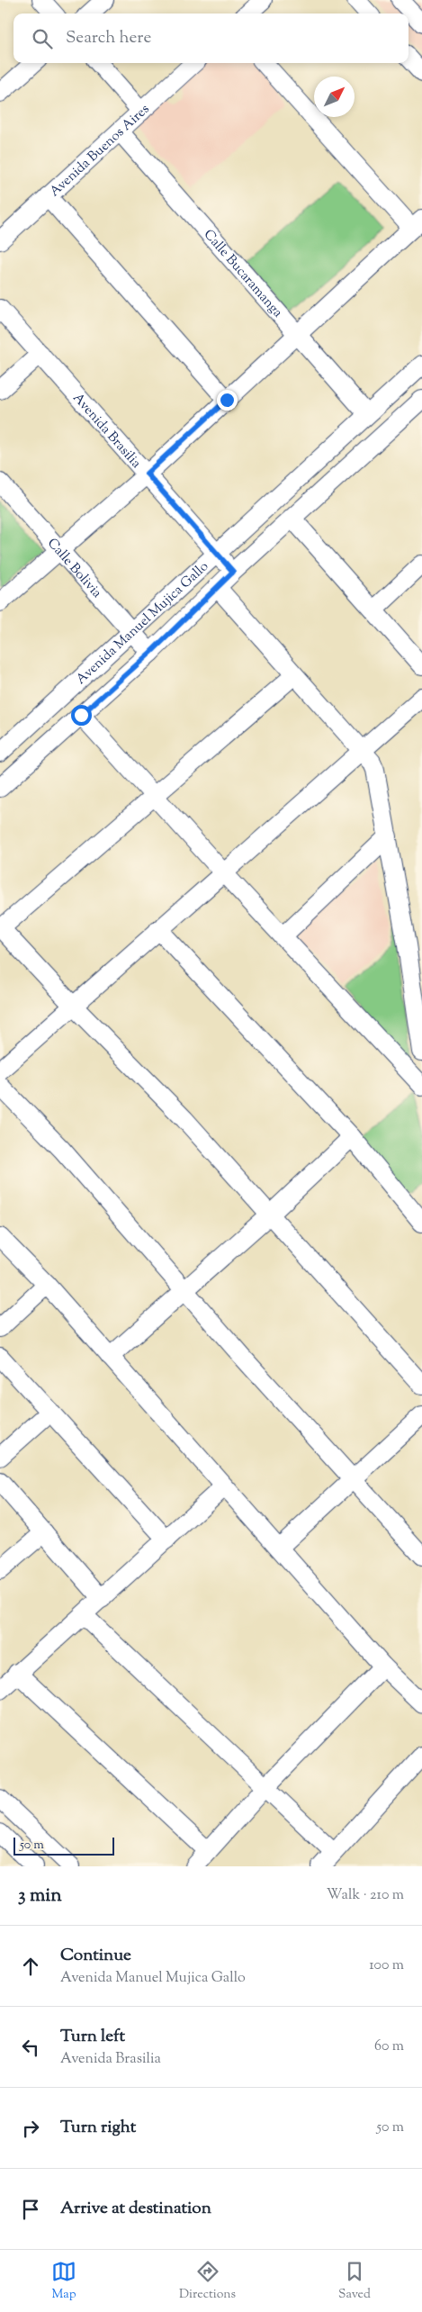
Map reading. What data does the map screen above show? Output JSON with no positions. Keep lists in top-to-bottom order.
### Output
{
  "streets": {
    "street": [
      "Avenida Buenos Aires",
      "Calle Bucaramanga",
      "Avenida Brasilia",
      "Calle Bolivia",
      "Avenida Manuel Mujica Gallo"
    ]
  },
  "crossings": [
    ["Avenida Buenos Aires", "Calle Bucaramanga"],
    ["Calle Bucaramanga", "Avenida Manuel Mujica Gallo"],
    ["Avenida Brasilia", "Avenida Manuel Mujica Gallo"],
    ["Calle Bolivia", "Avenida Manuel Mujica Gallo"]
  ],
  "scale_bar": "50 m",
  "north": "top right",
  "page": {
    "search": "Search here",
    "scale": "50 m",
    "heading": ["3 min", "Walk · 210 m"],
    "list": [
      ["Continue", "Avenida Manuel Mujica Gallo", "100 m"],
      ["Turn left", "Avenida Brasilia", "60 m"],
      ["Turn right", "50 m"],
      "Arrive at destination"
    ],
    "nav": ["Map", "Directions", "Saved"]
  }
}
